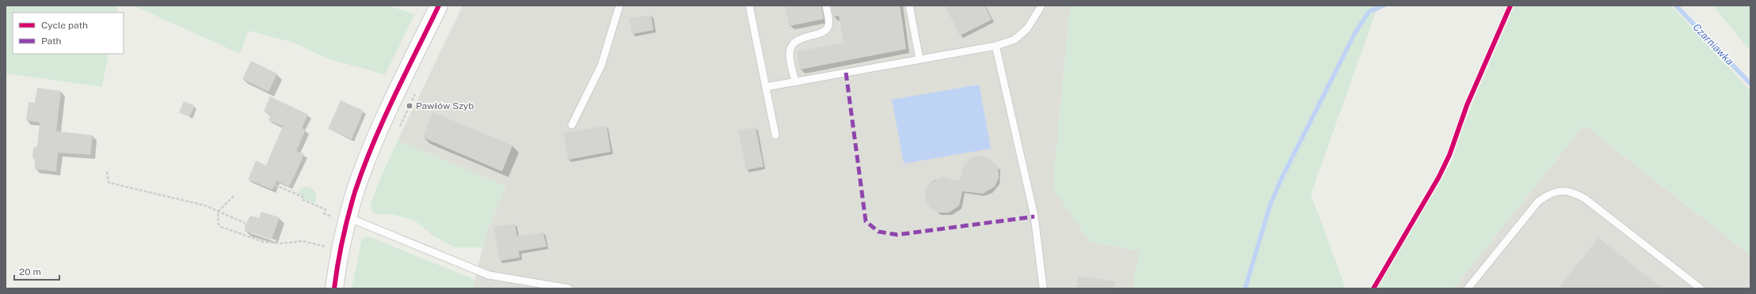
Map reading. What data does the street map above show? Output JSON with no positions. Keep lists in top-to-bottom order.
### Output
{
  "water": ["Czarniawka"],
  "places": {
    "transit": ["Pawłów Szyb"]
  },
  "legend": ["Cycle path", "Path"],
  "scale_bar": "20 m"
}
